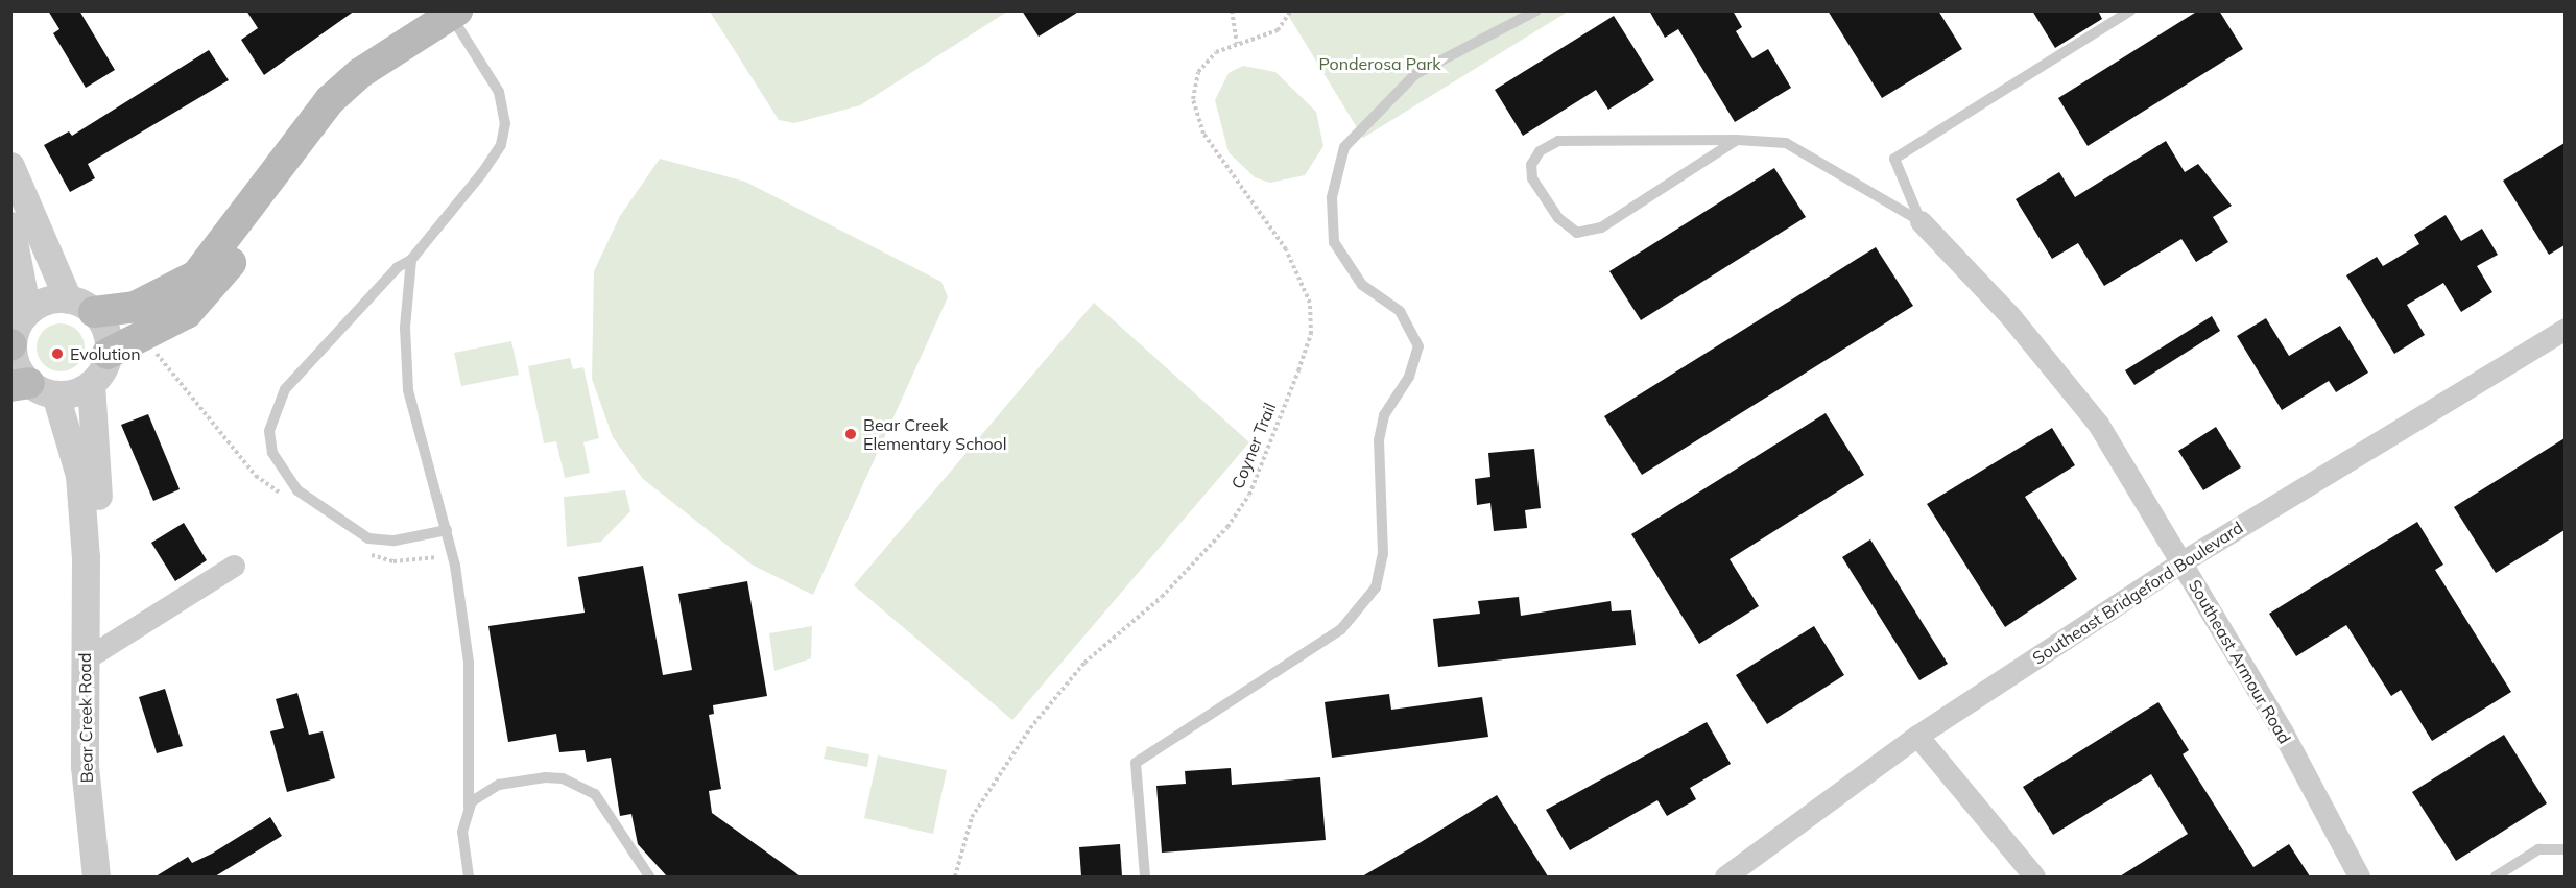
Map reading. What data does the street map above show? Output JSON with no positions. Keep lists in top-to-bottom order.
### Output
{
  "streets": {
    "street": ["Southeast Bridgeford Boulevard", "Southeast Armour Road", "Bear Creek Road"],
    "path": ["Coyner Trail"]
  },
  "crossings": [
    ["Southeast Bridgeford Boulevard", "Southeast Armour Road"]
  ],
  "parks": ["Ponderosa Park"],
  "places": ["Evolution", "Bear Creek Elementary School"]
}
